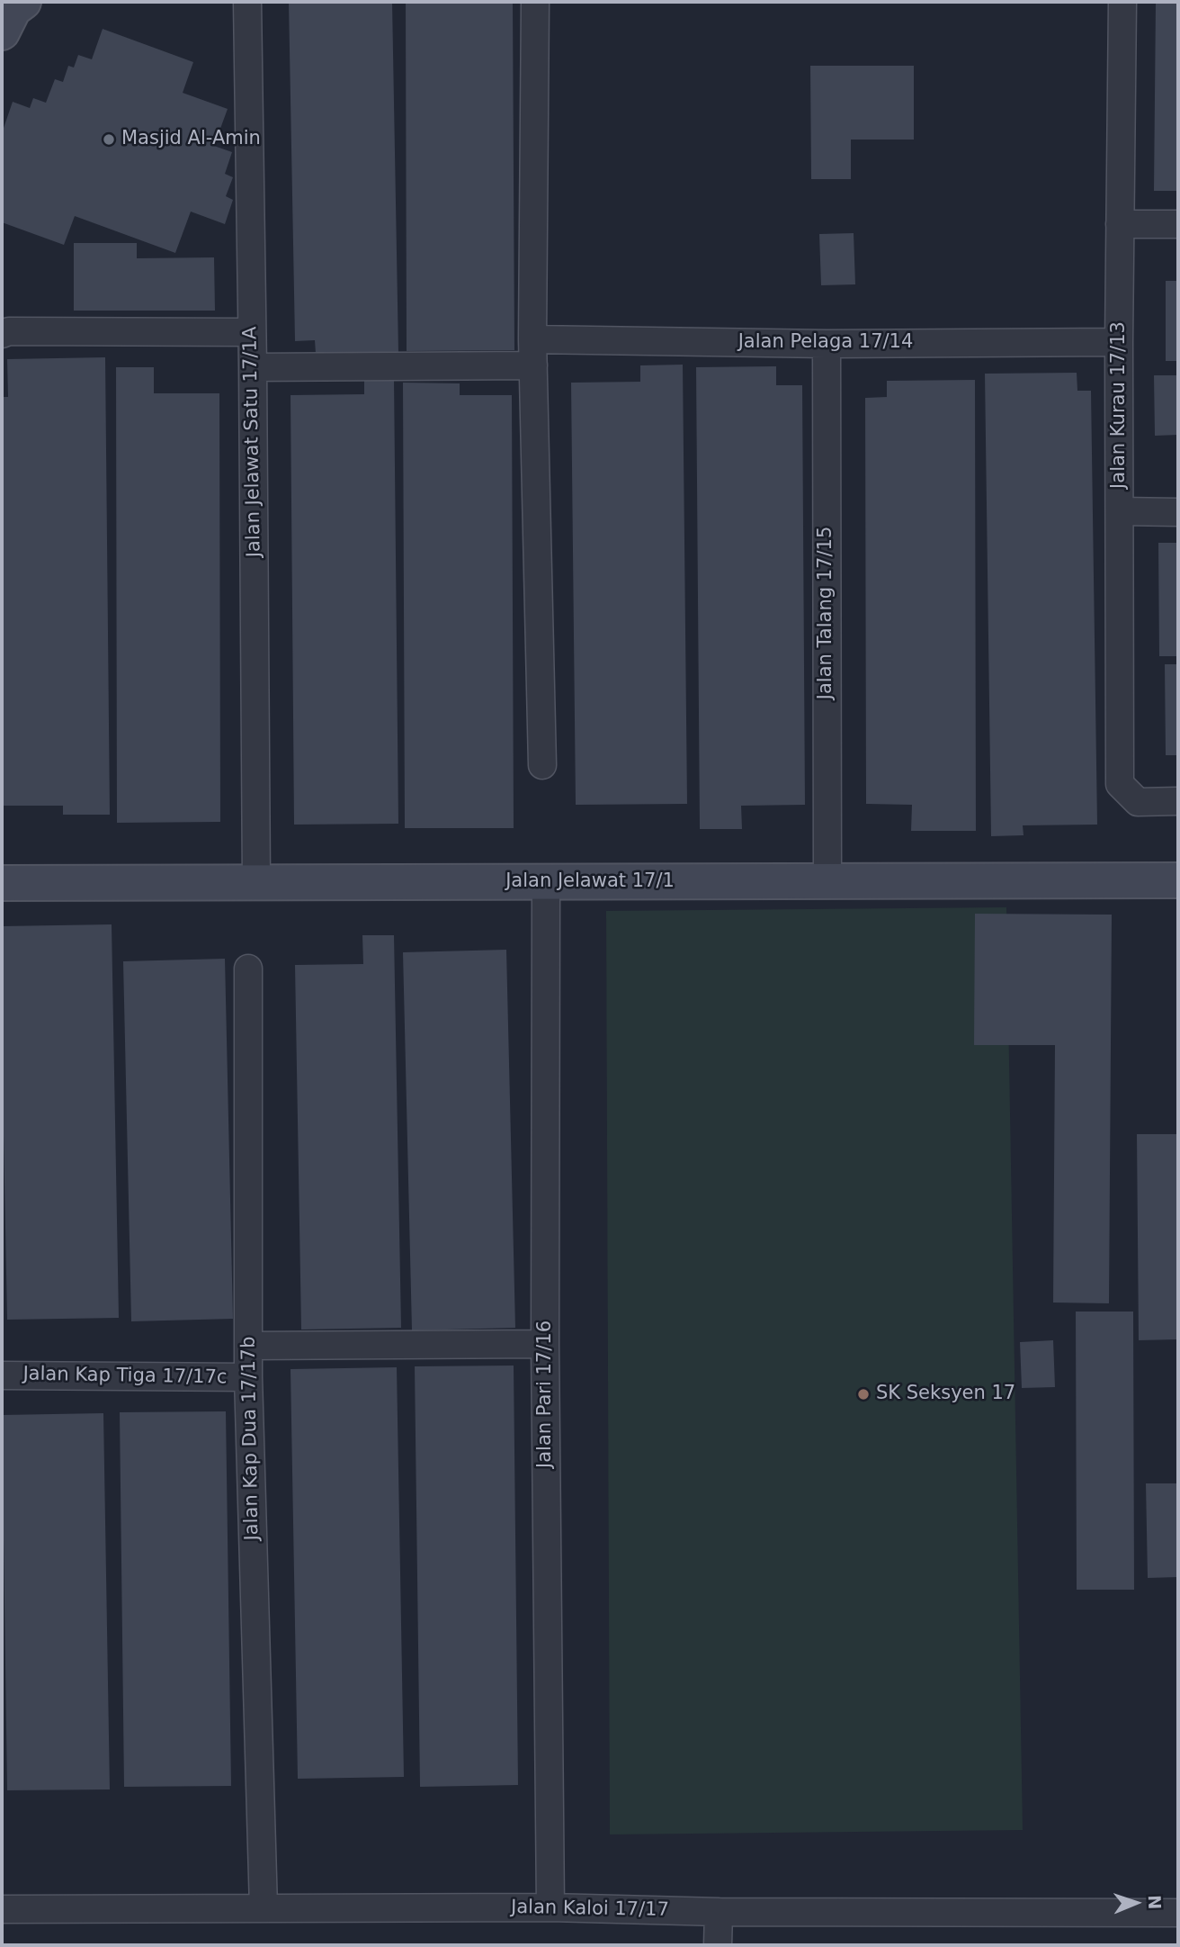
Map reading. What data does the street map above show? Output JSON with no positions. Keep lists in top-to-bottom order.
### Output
{
  "streets": {
    "street": [
      "Jalan Pelaga 17/14",
      "Jalan Kurau 17/13",
      "Jalan Jelawat Satu 17/1A",
      "Jalan Talang 17/15",
      "Jalan Jelawat 17/1",
      "Jalan Kap Tiga 17/17c",
      "Jalan Pari 17/16",
      "Jalan Kap Dua 17/17b",
      "Jalan Kaloi 17/17"
    ]
  },
  "crossings": [
    ["Jalan Pelaga 17/14", "Jalan Kurau 17/13"],
    ["Jalan Pelaga 17/14", "Jalan Talang 17/15"],
    ["Jalan Jelawat Satu 17/1A", "Jalan Jelawat 17/1"],
    ["Jalan Talang 17/15", "Jalan Jelawat 17/1"],
    ["Jalan Jelawat 17/1", "Jalan Pari 17/16"],
    ["Jalan Kap Tiga 17/17c", "Jalan Kap Dua 17/17b"],
    ["Jalan Pari 17/16", "Jalan Kaloi 17/17"],
    ["Jalan Kap Dua 17/17b", "Jalan Kaloi 17/17"]
  ],
  "places": ["Masjid Al-Amin", "SK Seksyen 17"],
  "north": "right"
}
